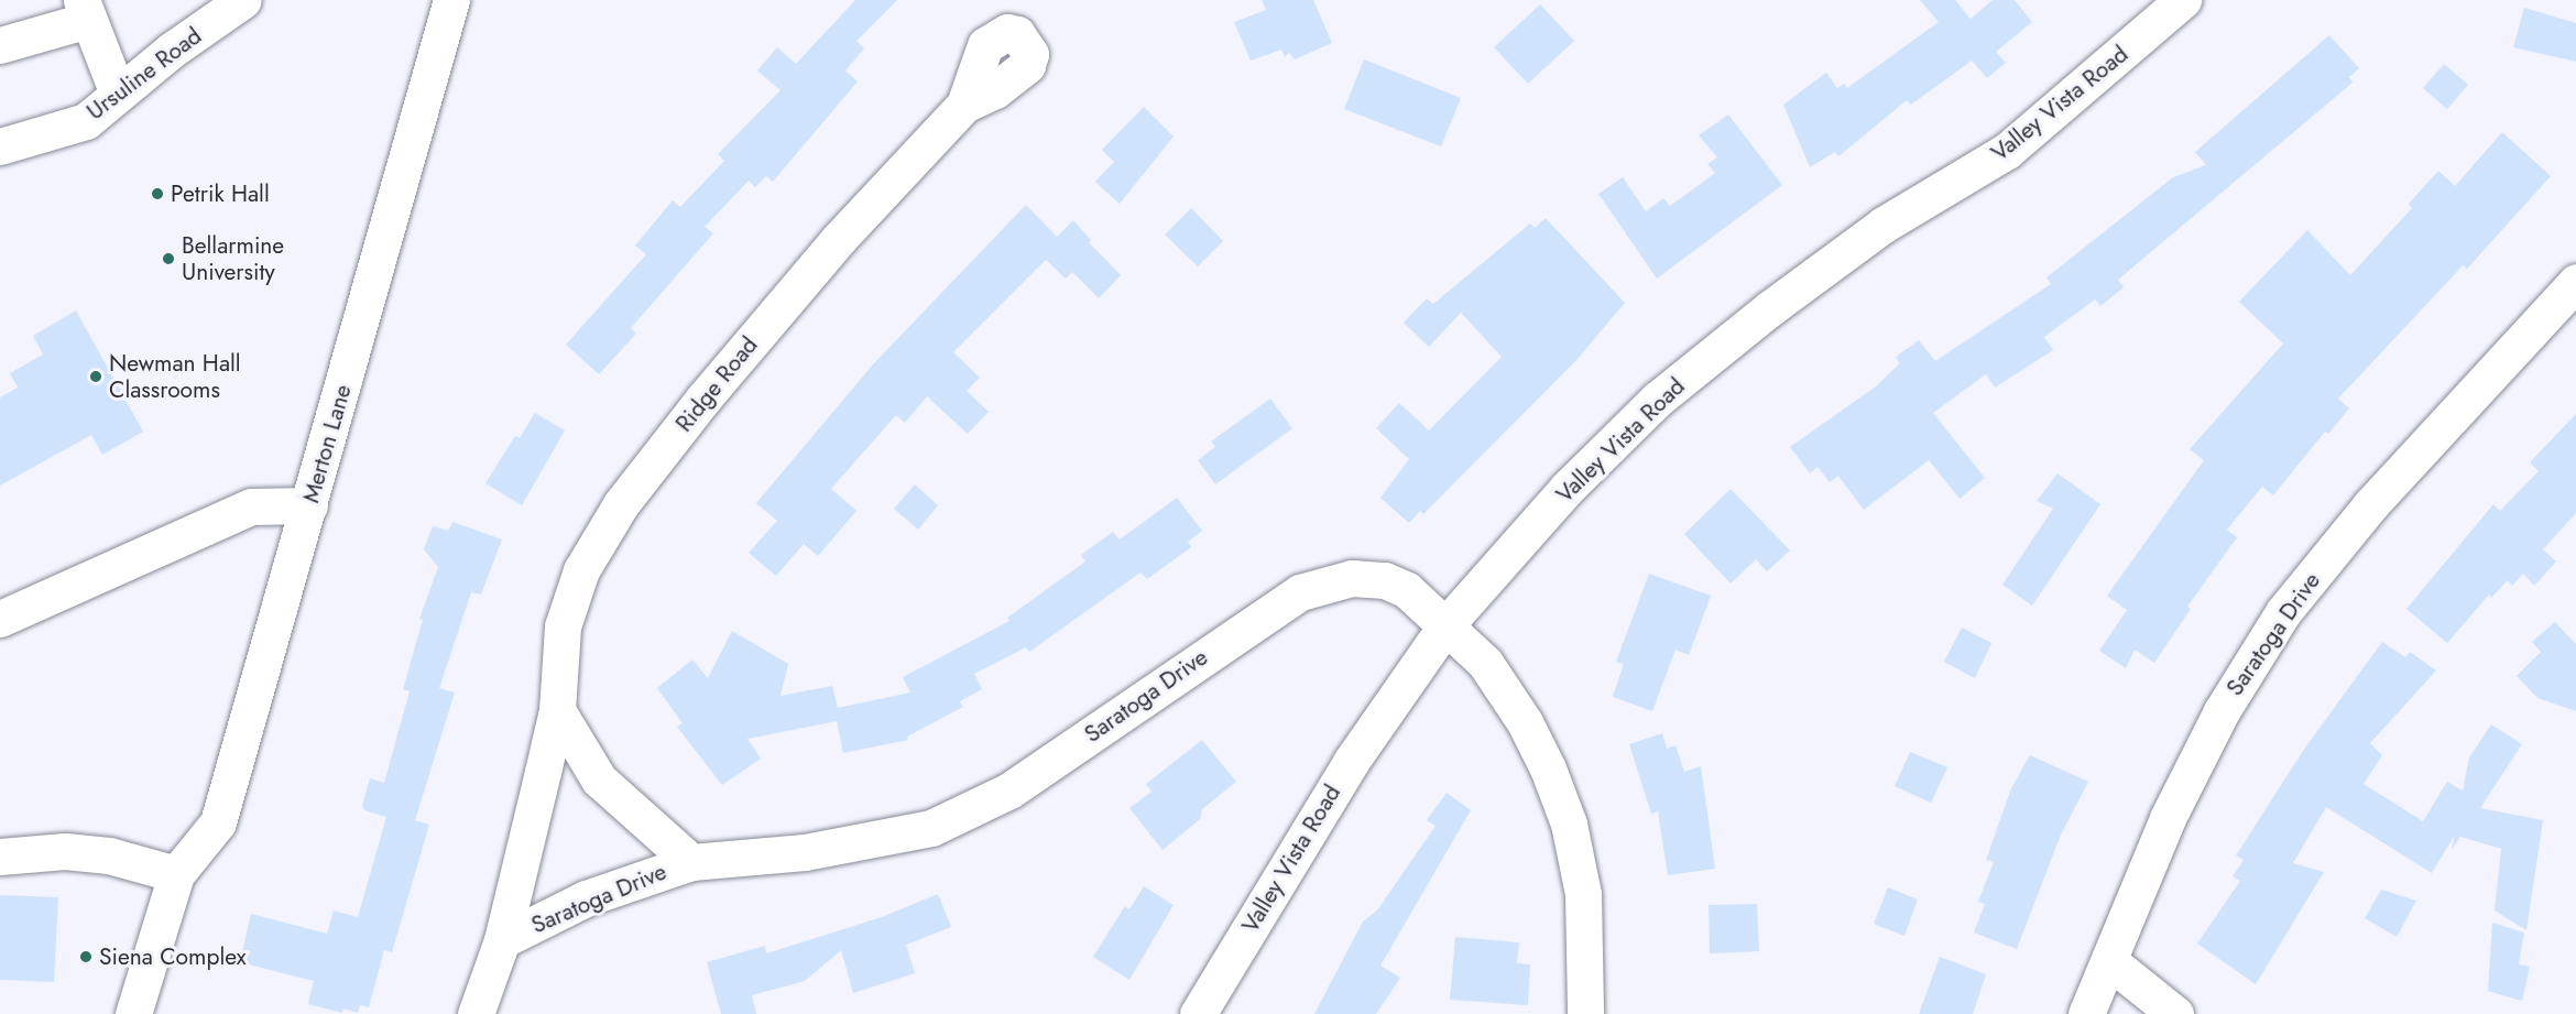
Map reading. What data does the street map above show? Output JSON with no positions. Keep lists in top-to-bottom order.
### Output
{
  "streets": {
    "street": [
      "Ursuline Road",
      "Valley Vista Road",
      "Ridge Road",
      "Merton Lane",
      "Saratoga Drive"
    ]
  },
  "crossings": [
    ["Valley Vista Road", "Saratoga Drive"],
    ["Ridge Road", "Saratoga Drive"]
  ],
  "places": [
    "Petrik Hall",
    "Bellarmine University",
    "Newman Hall Classrooms",
    "Siena Complex"
  ]
}
